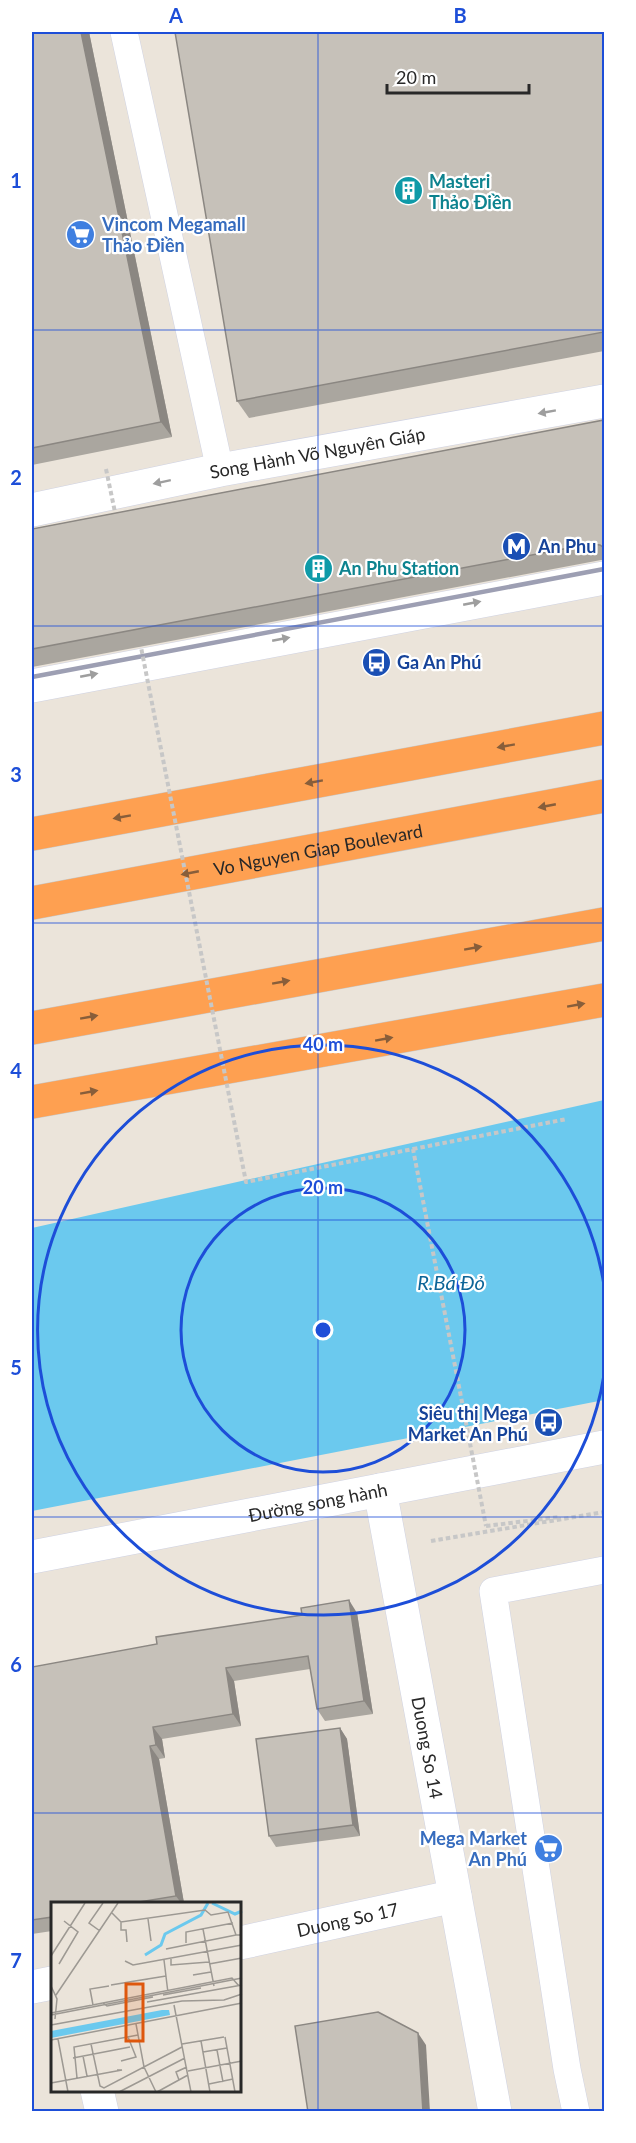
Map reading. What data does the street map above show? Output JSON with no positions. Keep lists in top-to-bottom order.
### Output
{
  "streets": {
    "highway": ["Vo Nguyen Giap Boulevard"],
    "main road": [
      "Song Hành Võ Nguyên Giáp",
      "Đường song hành",
      "Duong So 14",
      "Duong So 17"
    ]
  },
  "crossings": [
    ["Đường song hành", "Duong So 14"],
    ["Duong So 14", "Duong So 17"]
  ],
  "water": ["R.Bá Đỏ"],
  "places": {
    "building": ["Masteri Thảo Điền", "An Phu Station"],
    "supermarket": ["Vincom Megamall Thảo Điền", "Mega Market An Phú"],
    "metro station": ["An Phu"],
    "bus stop": ["Ga An Phú", "Siêu thị Mega Market An Phú"]
  },
  "scale_bar": "20 m",
  "grid": {
    "columns": ["A", "B"],
    "rows": [
      "1",
      "2",
      "3",
      "4",
      "5",
      "6",
      "7"
    ]
  },
  "rings": ["40 m", "20 m"]
}
